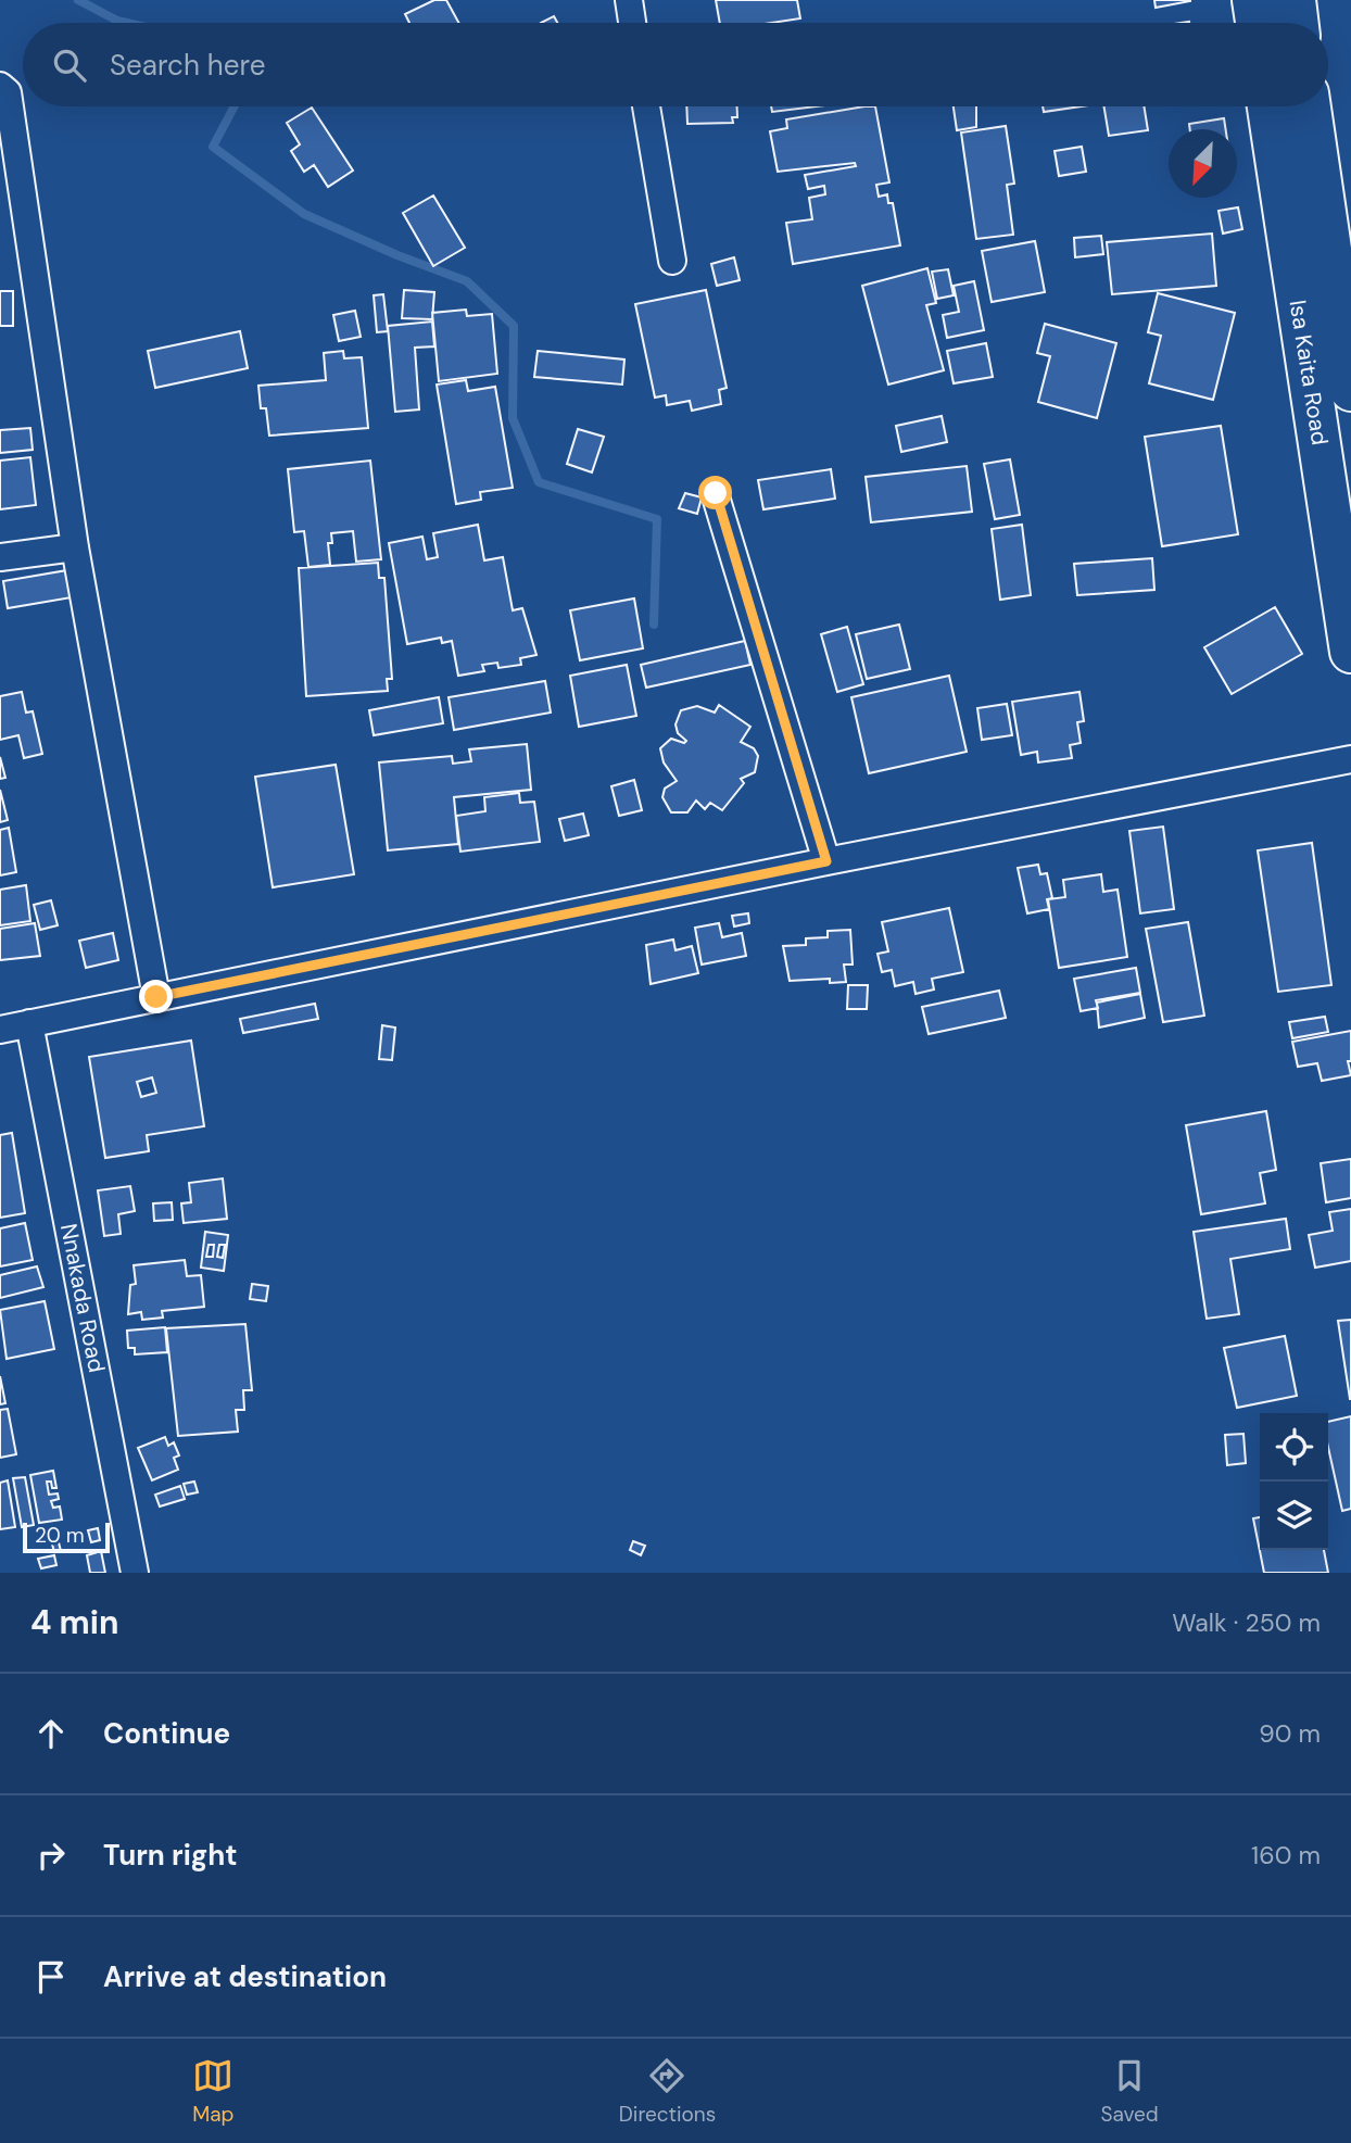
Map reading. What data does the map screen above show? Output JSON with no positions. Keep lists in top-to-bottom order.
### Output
{
  "streets": {
    "main road": ["Isa Kaita Road"],
    "street": ["Nnakada Road"]
  },
  "scale_bar": "20 m",
  "north": "bottom left",
  "page": {
    "search": "Search here",
    "scale": "20 m",
    "heading": ["4 min", "Walk · 250 m"],
    "list": [
      ["Continue", "90 m"],
      ["Turn right", "160 m"],
      "Arrive at destination"
    ],
    "nav": ["Map", "Directions", "Saved"]
  }
}
